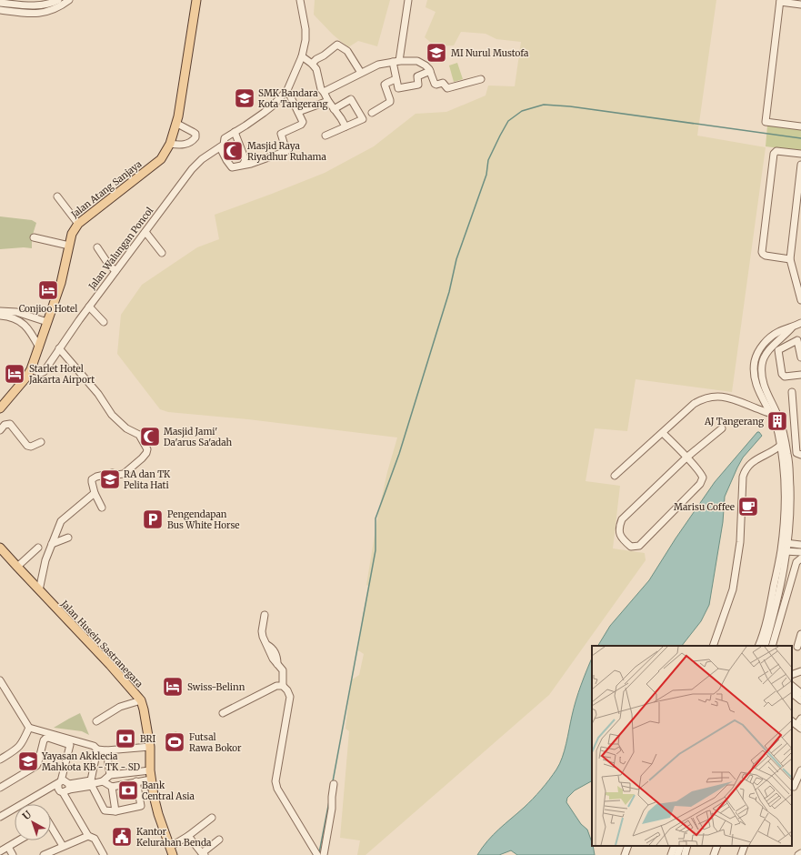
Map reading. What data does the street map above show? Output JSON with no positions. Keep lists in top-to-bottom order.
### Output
{
  "streets": {
    "main road": ["Jalan Atang Sanjaya", "Jalan Husein Sastranegara"],
    "street": ["Jalan Walungan Poncol"]
  },
  "crossings": [
    ["Jalan Atang Sanjaya", "Jalan Walungan Poncol"]
  ],
  "places": {
    "school or university": [
      "MI Nurul Mustofa",
      "SMK Bandara Kota Tangerang",
      "RA dan TK Pelita Hati",
      "Yayasan Akklecia Mahkota KB - TK - SD"
    ],
    "mosque": ["Masjid Raya Riyadhur Ruhama", "Masjid Jami' Da'arus Sa'adah"],
    "hotel": ["Conjioo Hotel", "Starlet Hotel Jakarta Airport", "Swiss-Belinn"],
    "building": ["AJ Tangerang"],
    "cafe": ["Marisu Coffee"],
    "parking": ["Pengendapan Bus White Horse"],
    "bank": ["BRI", "Bank Central Asia"],
    "sports": ["Futsal Rawa Bokor"],
    "public building": ["Kantor Kelurahan Benda"]
  },
  "north": "top left"
}
